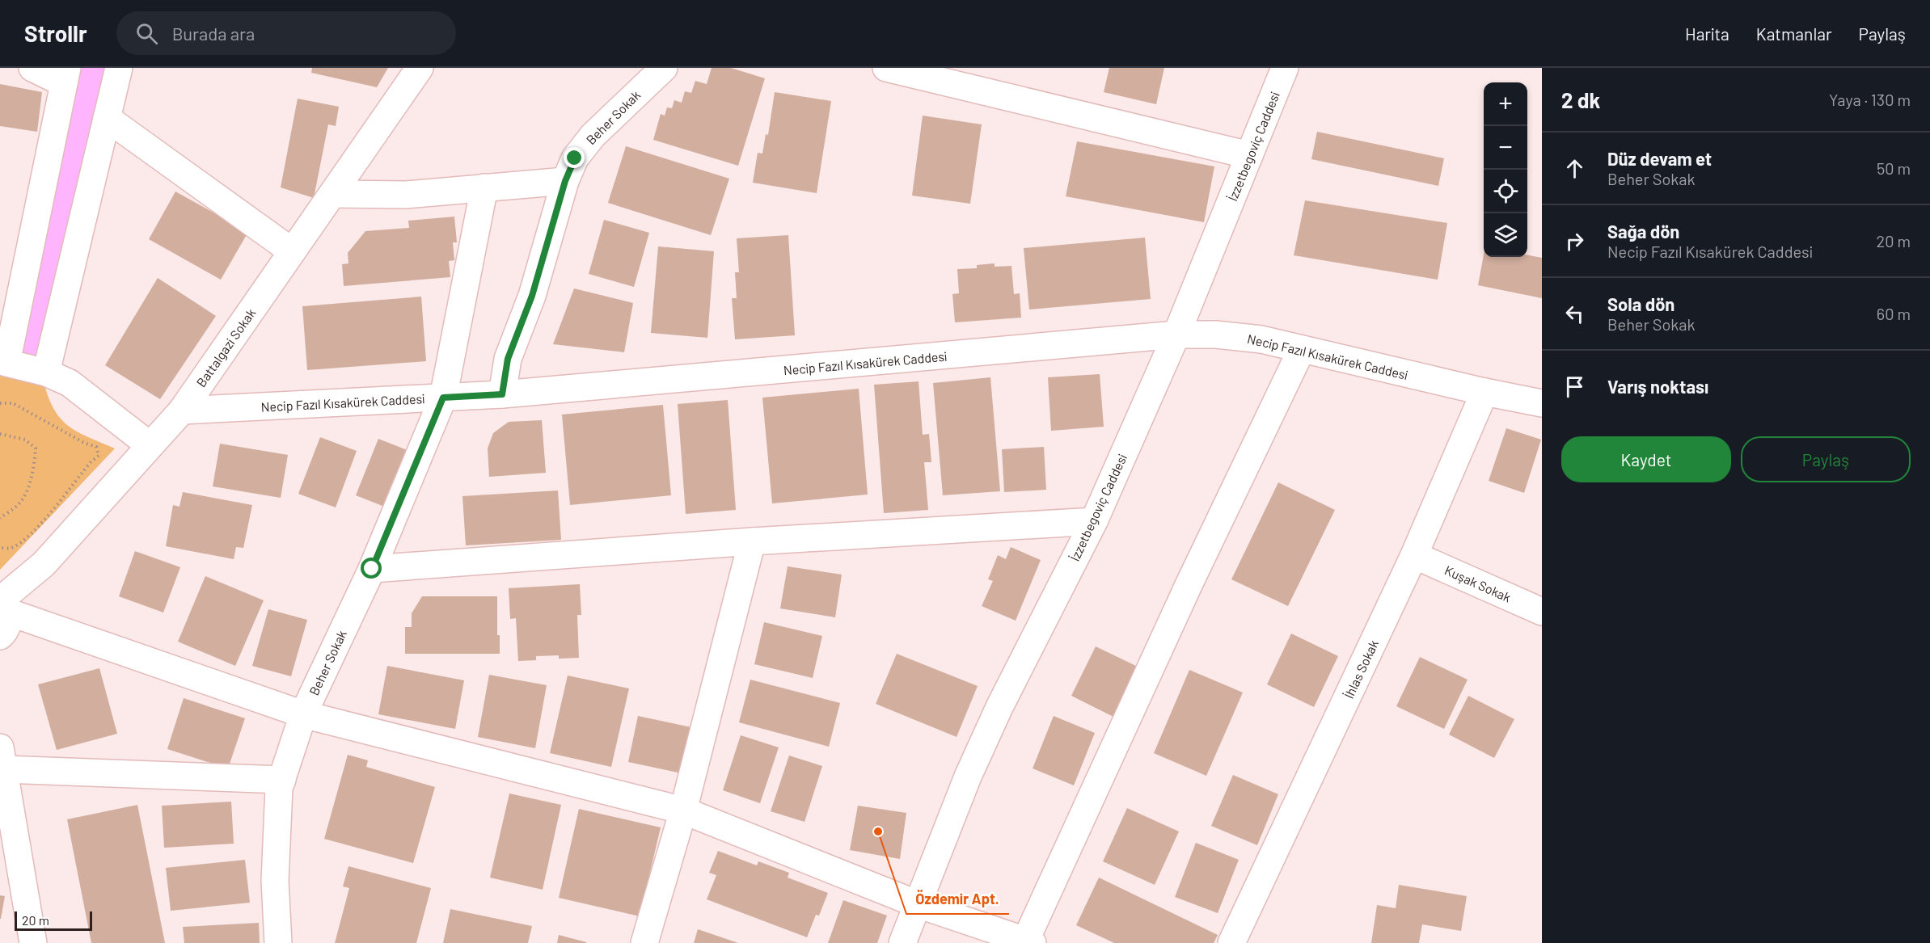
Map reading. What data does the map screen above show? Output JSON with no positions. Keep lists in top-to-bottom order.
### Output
{
  "streets": {
    "street": [
      "Beher Sokak",
      "İzzetbegoviç Caddesi",
      "Battalgazi Sokak",
      "Necip Fazıl Kısakürek Caddesi",
      "Kuşak Sokak",
      "İhlas Sokak"
    ]
  },
  "crossings": [
    ["Beher Sokak", "Necip Fazıl Kısakürek Caddesi"],
    ["İzzetbegoviç Caddesi", "Necip Fazıl Kısakürek Caddesi"],
    ["Battalgazi Sokak", "Necip Fazıl Kısakürek Caddesi"],
    ["Necip Fazıl Kısakürek Caddesi", "İhlas Sokak"],
    ["Kuşak Sokak", "İhlas Sokak"]
  ],
  "places": ["Özdemir Apt."],
  "scale_bar": "20 m",
  "page": {
    "header": "Strollr",
    "search": "Burada ara",
    "nav": ["Harita", "Katmanlar", "Paylaş"],
    "heading": ["2 dk", "Yaya · 130 m"],
    "map_buttons": ["+", "−"],
    "list": [
      ["Düz devam et", "Beher Sokak", "50 m"],
      ["Sağa dön", "Necip Fazıl Kısakürek Caddesi", "20 m"],
      ["Sola dön", "Beher Sokak", "60 m"],
      "Varış noktası"
    ],
    "buttons": ["Kaydet", "Paylaş"],
    "scale": "20 m"
  }
}
